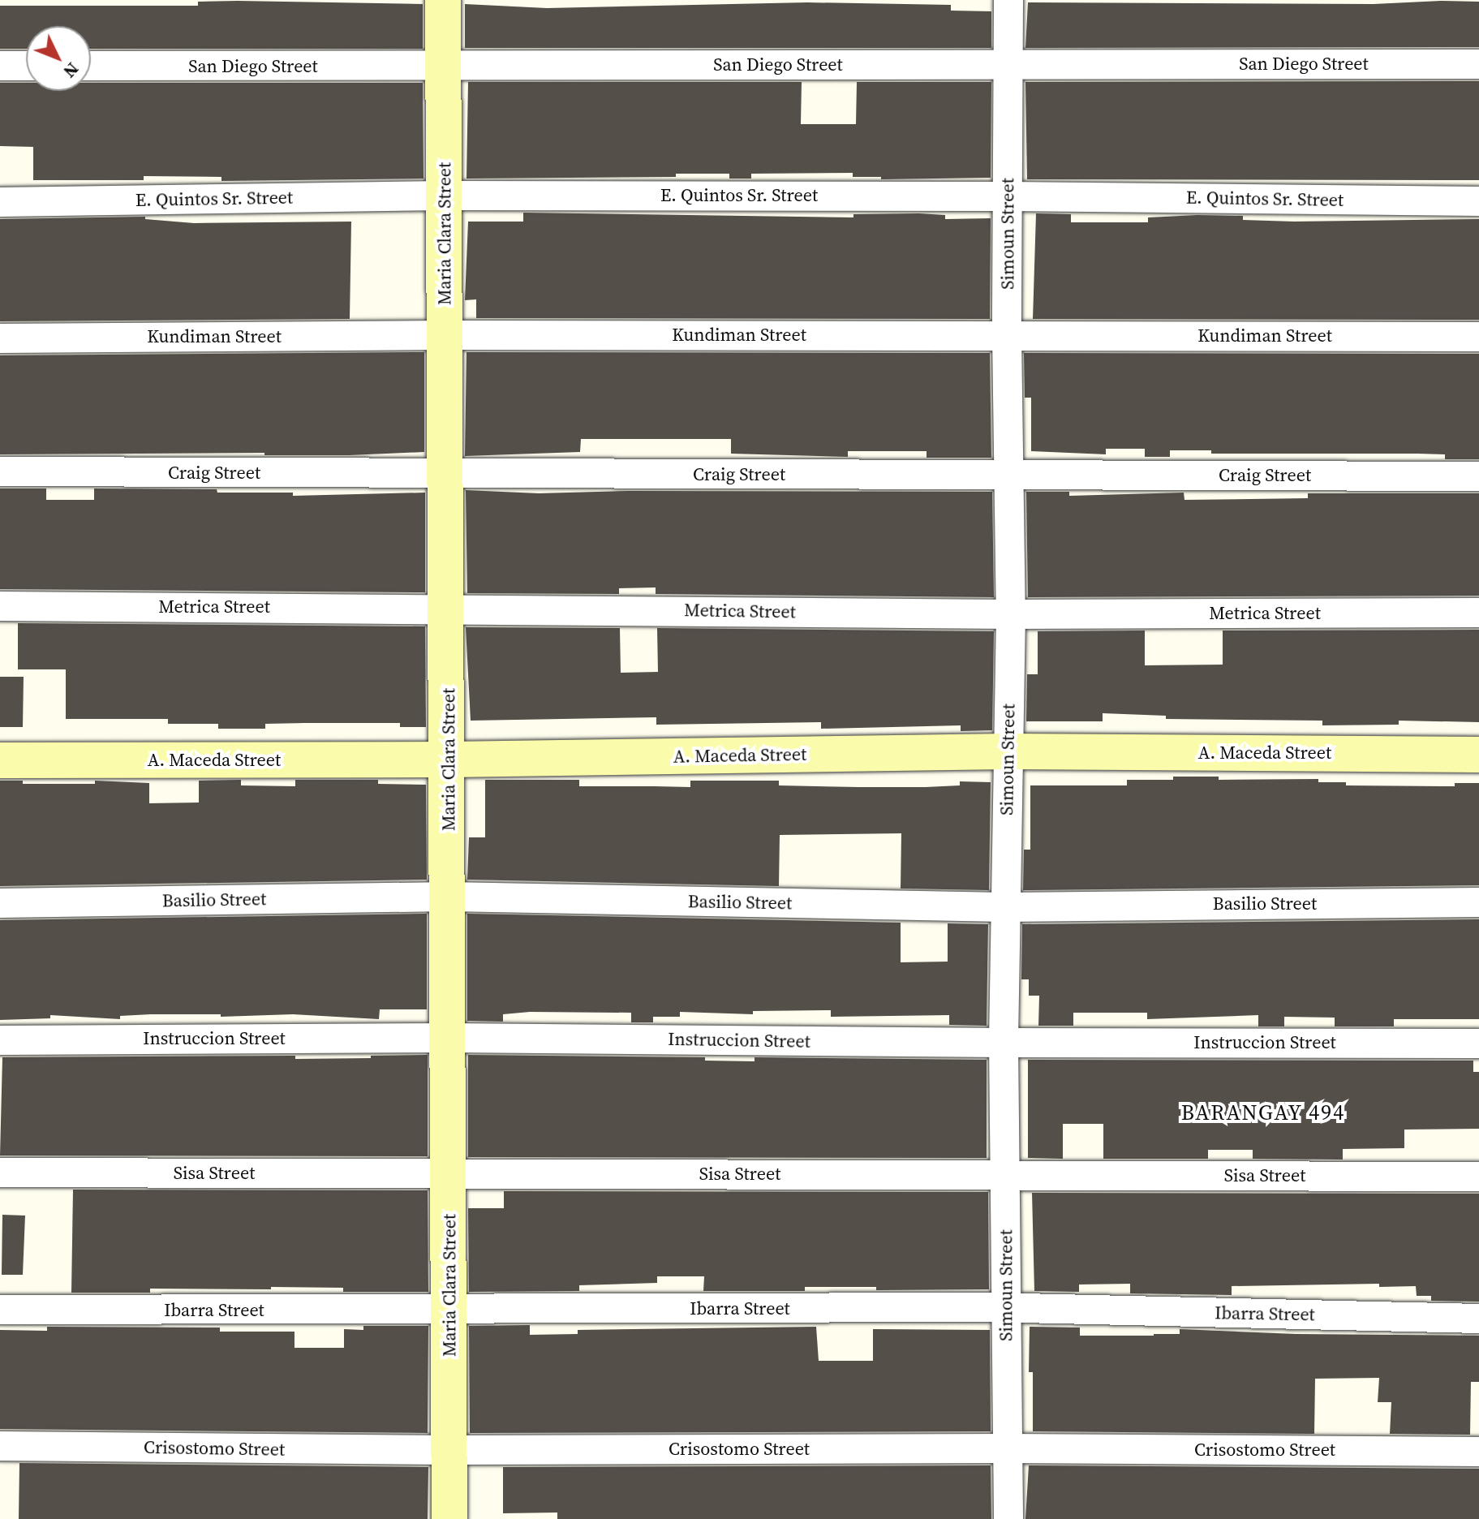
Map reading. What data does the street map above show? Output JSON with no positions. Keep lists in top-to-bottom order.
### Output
{
  "streets": {
    "street": [
      "San Diego Street",
      "E. Quintos Sr. Street",
      "Maria Clara Street",
      "Simoun Street",
      "Kundiman Street",
      "Craig Street",
      "Metrica Street",
      "A. Maceda Street",
      "Basilio Street",
      "Instruccion Street",
      "Sisa Street",
      "Ibarra Street",
      "Crisostomo Street"
    ]
  },
  "crossings": [
    ["San Diego Street", "Maria Clara Street"],
    ["San Diego Street", "Simoun Street"],
    ["E. Quintos Sr. Street", "Maria Clara Street"],
    ["E. Quintos Sr. Street", "Simoun Street"],
    ["Maria Clara Street", "Kundiman Street"],
    ["Maria Clara Street", "Craig Street"],
    ["Maria Clara Street", "Metrica Street"],
    ["Maria Clara Street", "A. Maceda Street"],
    ["Maria Clara Street", "Basilio Street"],
    ["Maria Clara Street", "Instruccion Street"],
    ["Maria Clara Street", "Sisa Street"],
    ["Maria Clara Street", "Ibarra Street"],
    ["Maria Clara Street", "Crisostomo Street"],
    ["Simoun Street", "Kundiman Street"],
    ["Simoun Street", "Craig Street"],
    ["Simoun Street", "Metrica Street"],
    ["Simoun Street", "A. Maceda Street"],
    ["Simoun Street", "Basilio Street"],
    ["Simoun Street", "Instruccion Street"],
    ["Simoun Street", "Sisa Street"],
    ["Simoun Street", "Ibarra Street"],
    ["Simoun Street", "Crisostomo Street"]
  ],
  "districts": ["BARANGAY 494"],
  "north": "bottom right"
}
